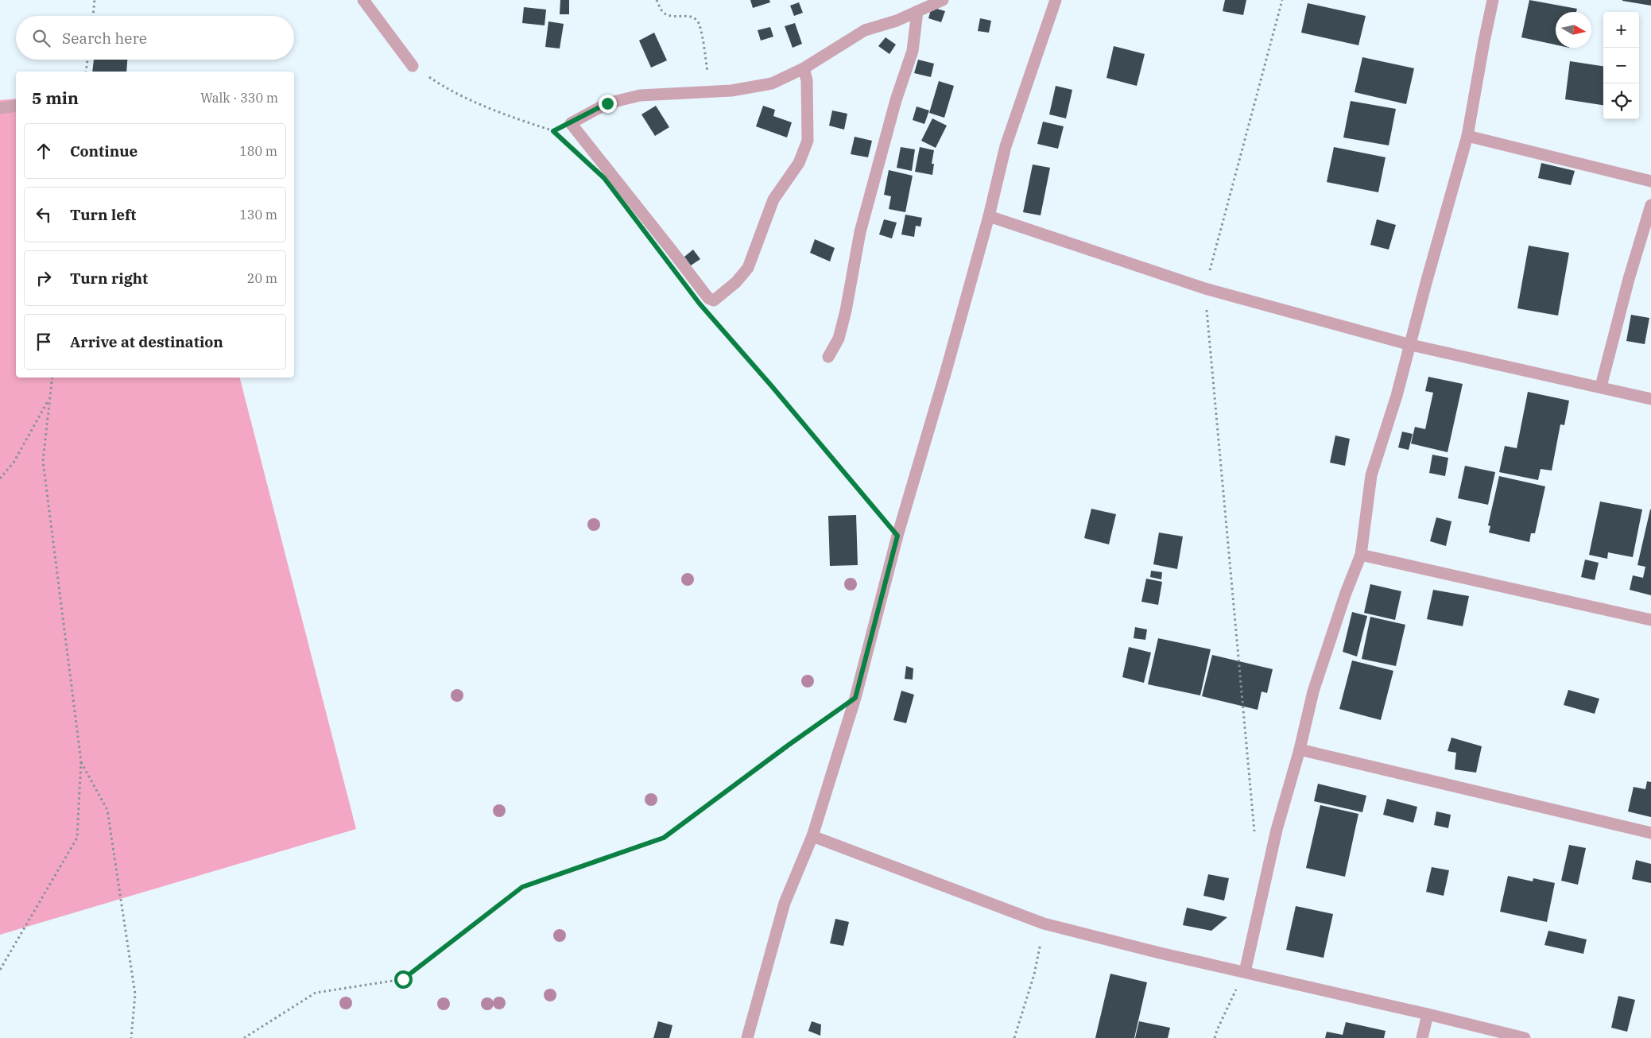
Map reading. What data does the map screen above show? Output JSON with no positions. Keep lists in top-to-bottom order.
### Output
{
  "north": "right",
  "page": {
    "map_buttons": ["+", "−"],
    "search": "Search here",
    "heading": ["5 min", "Walk · 330 m"],
    "list": [
      ["Continue", "180 m"],
      ["Turn left", "130 m"],
      ["Turn right", "20 m"],
      "Arrive at destination"
    ]
  }
}
